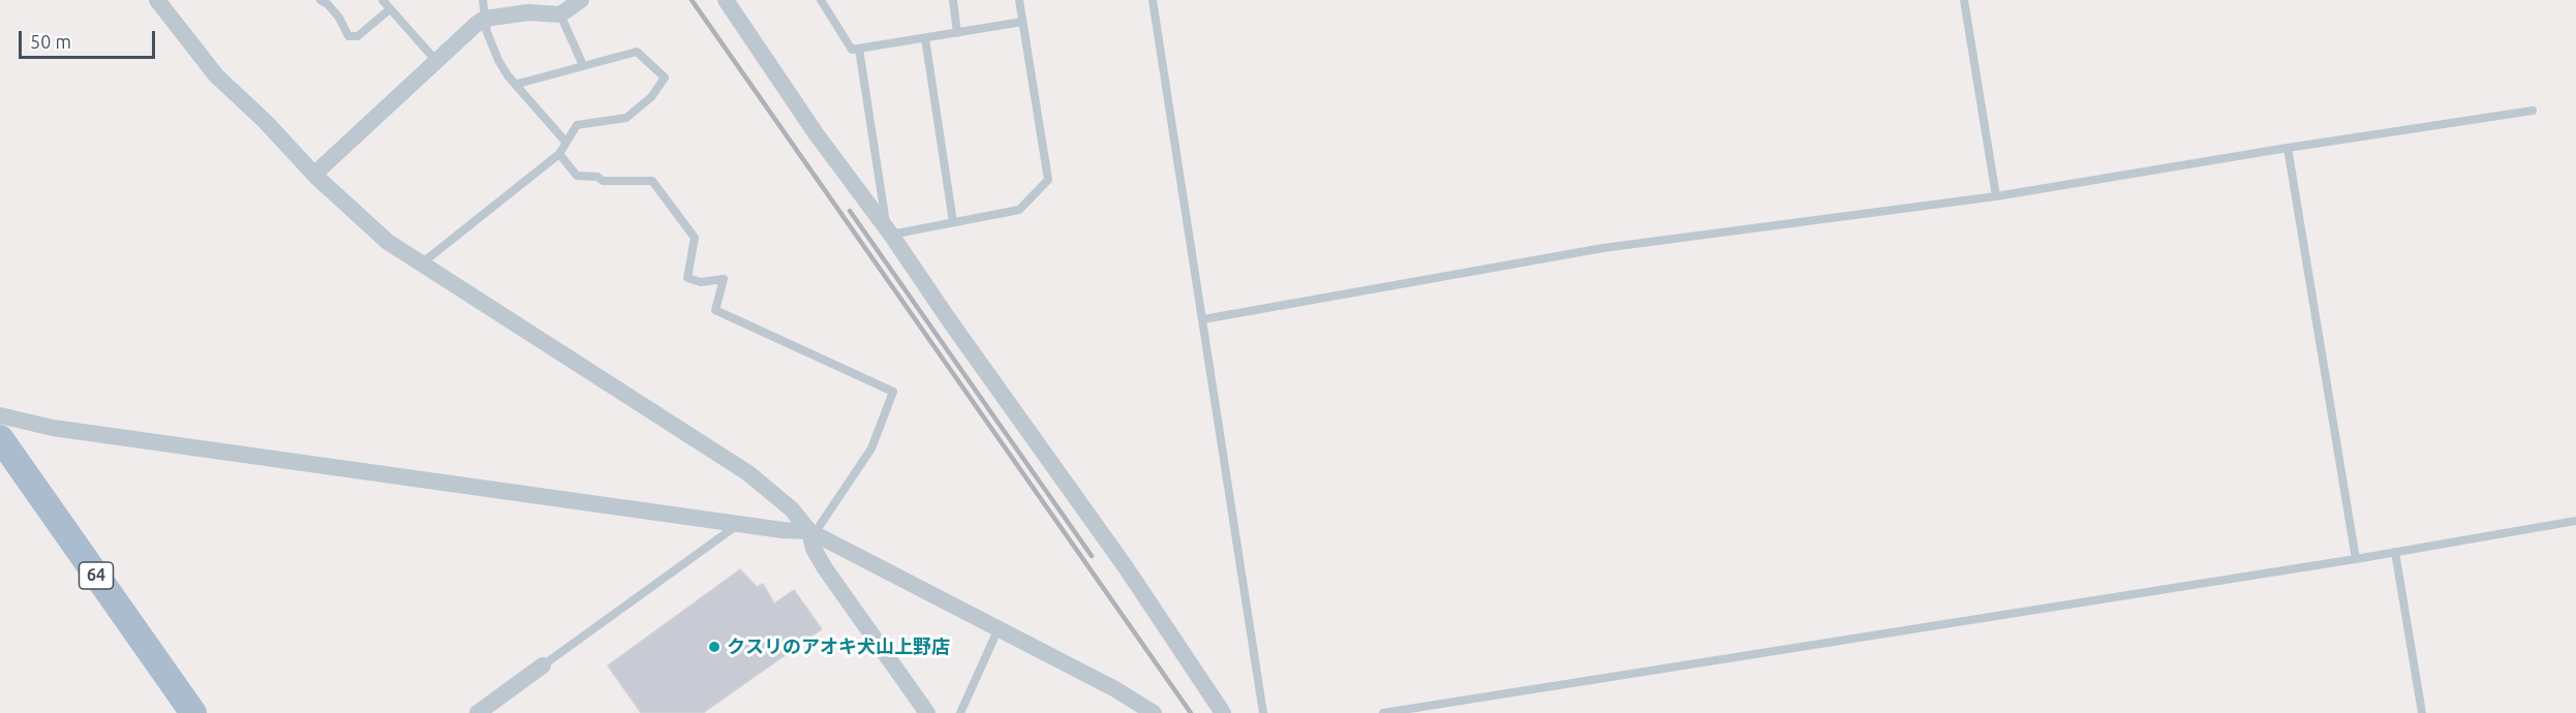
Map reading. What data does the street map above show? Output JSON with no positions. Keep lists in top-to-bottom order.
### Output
{
  "streets": {
    "main road": ["64"]
  },
  "places": ["クスリのアオキ犬山上野店"],
  "scale_bar": "50 m"
}
